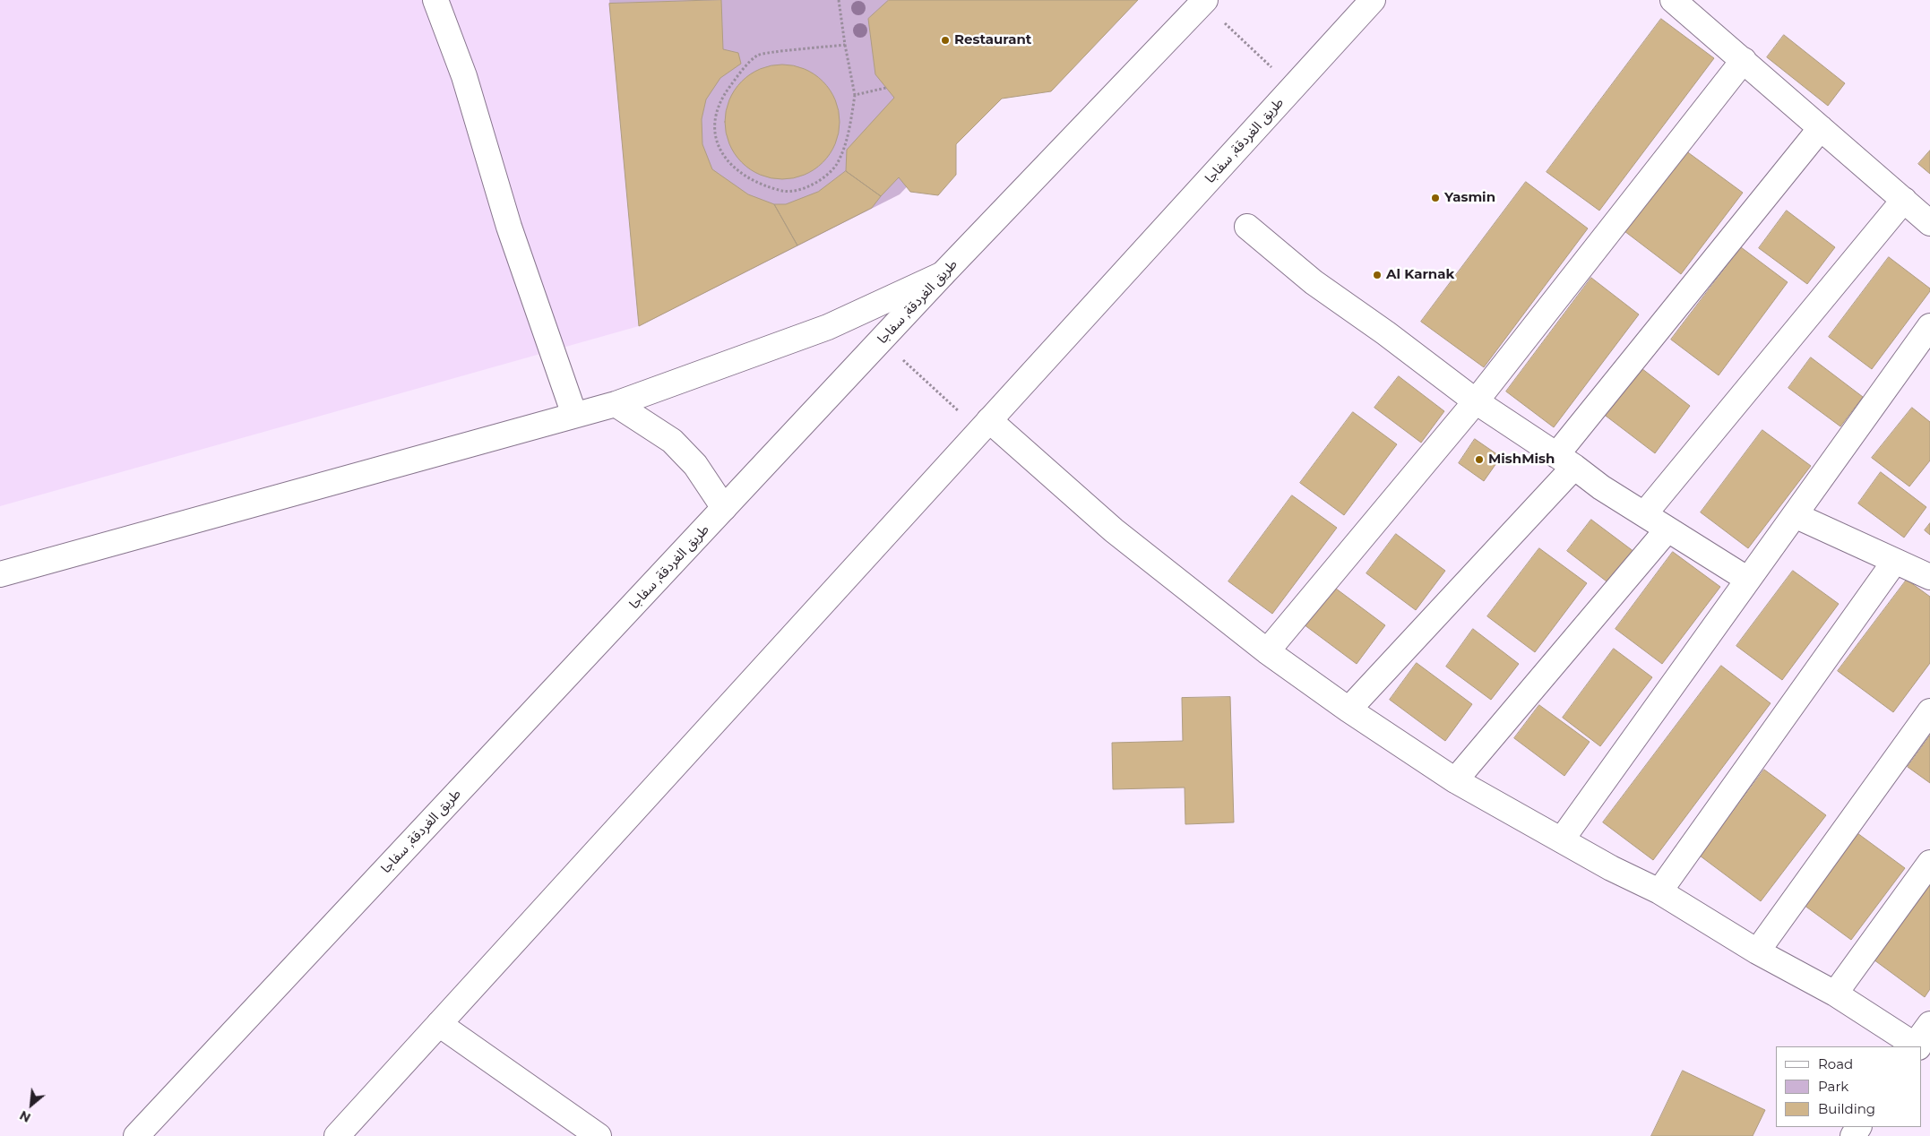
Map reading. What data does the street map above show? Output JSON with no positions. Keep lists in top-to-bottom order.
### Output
{
  "streets": {
    "street": ["طريق الغردقة, سفاجا"]
  },
  "places": [
    "Restaurant",
    "Yasmin",
    "Al Karnak",
    "MishMish"
  ],
  "legend": ["Road", "Park", "Building"],
  "north": "bottom left"
}
